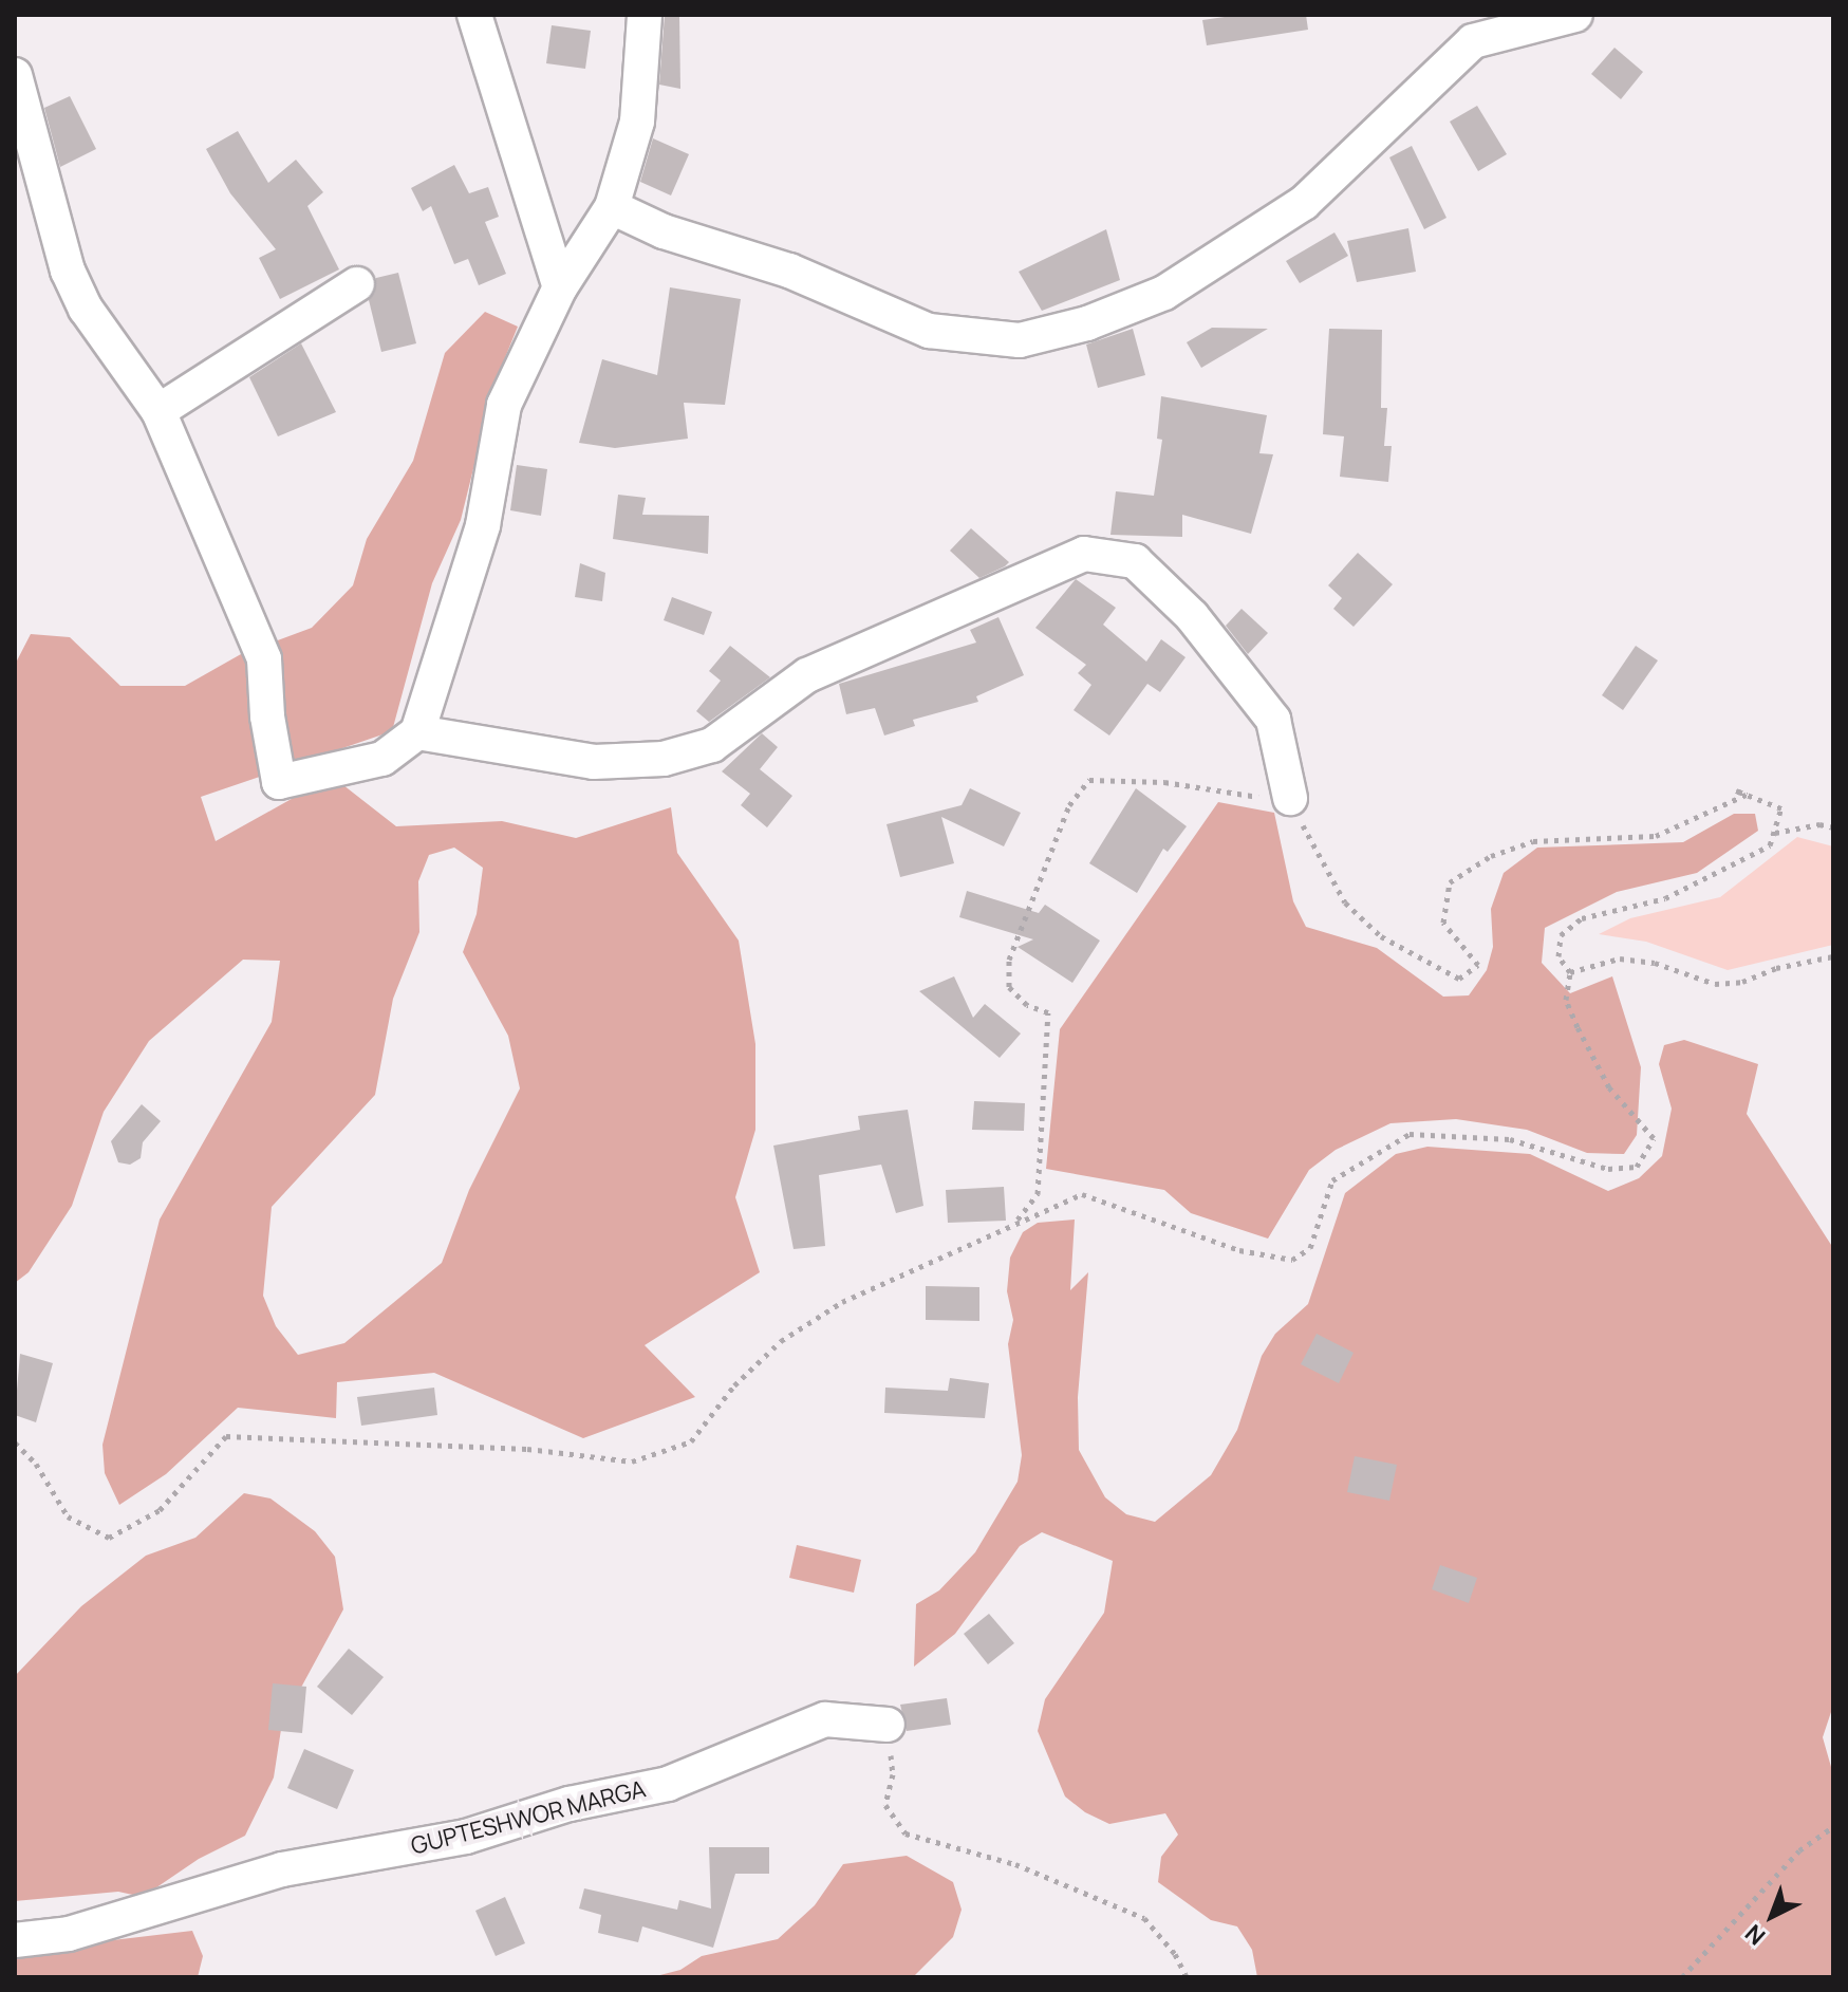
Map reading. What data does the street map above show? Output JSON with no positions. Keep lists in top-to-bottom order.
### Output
{
  "streets": {
    "street": ["GUPTESHWOR MARGA"]
  },
  "north": "bottom left"
}
